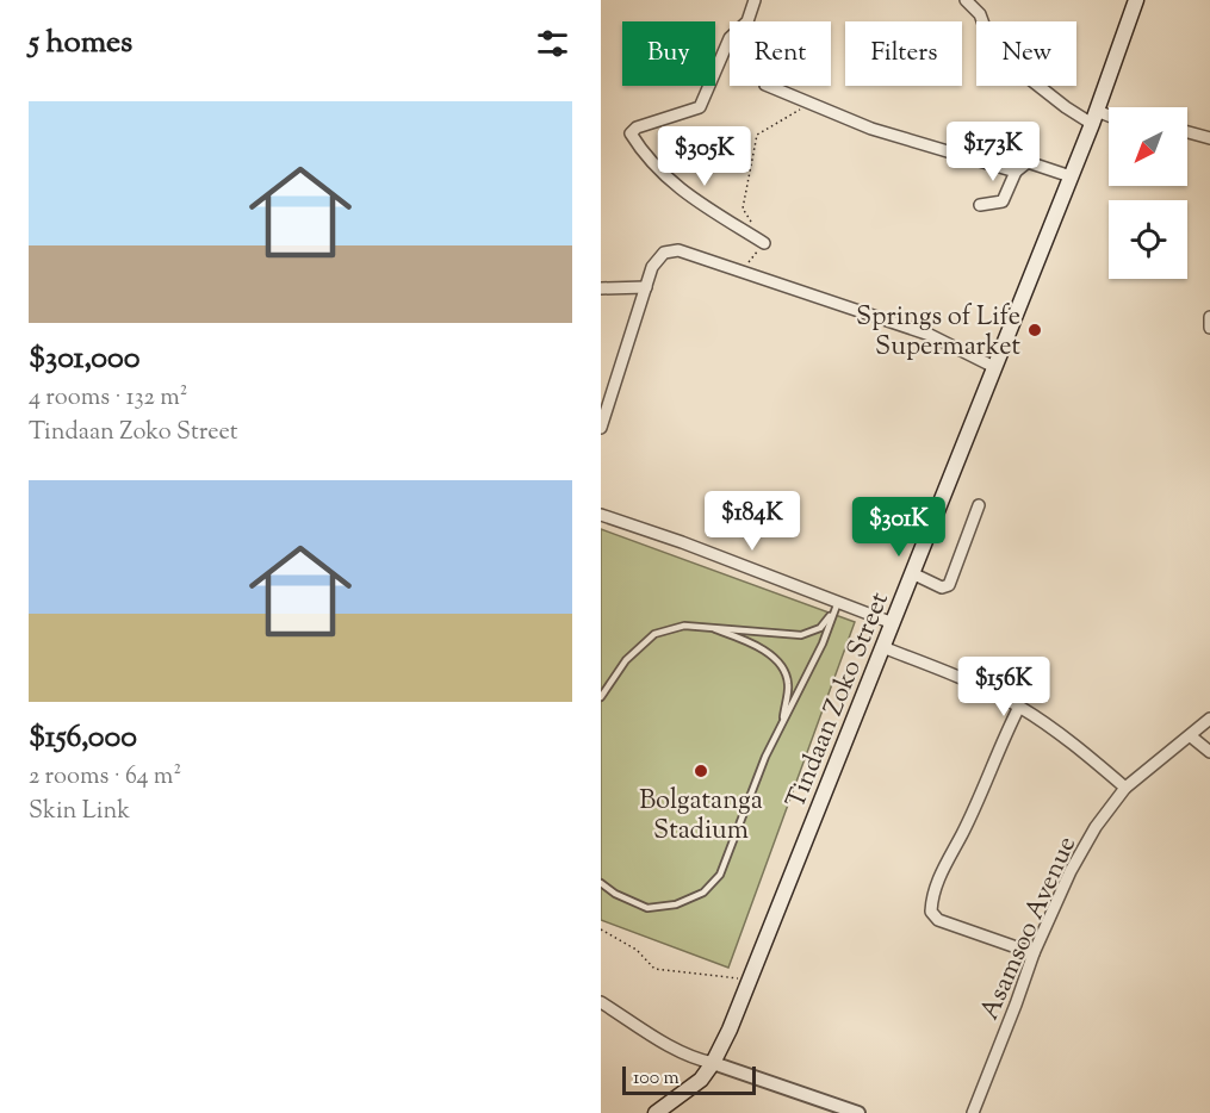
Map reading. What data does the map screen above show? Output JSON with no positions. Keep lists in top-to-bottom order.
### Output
{
  "streets": {
    "main road": ["Tindaan Zoko Street"],
    "street": ["Asamsoo Avenue"]
  },
  "places": ["Springs of Life Supermarket", "Bolgatanga Stadium"],
  "scale_bar": "100 m",
  "north": "bottom left",
  "page": {
    "heading": "5 homes",
    "chip": [
      "Buy",
      "Rent",
      "Filters",
      "New"
    ],
    "list": [
      {
        "name": "$301,000",
        "note": "4 rooms · 132 m² · Tindaan Zoko Street"
      },
      {
        "name": "$156,000",
        "note": "2 rooms · 64 m² · Skin Link"
      }
    ],
    "price": [
      "$173K",
      "$305K",
      "$184K",
      "$301K",
      "$156K"
    ],
    "scale": "100 m"
  }
}
